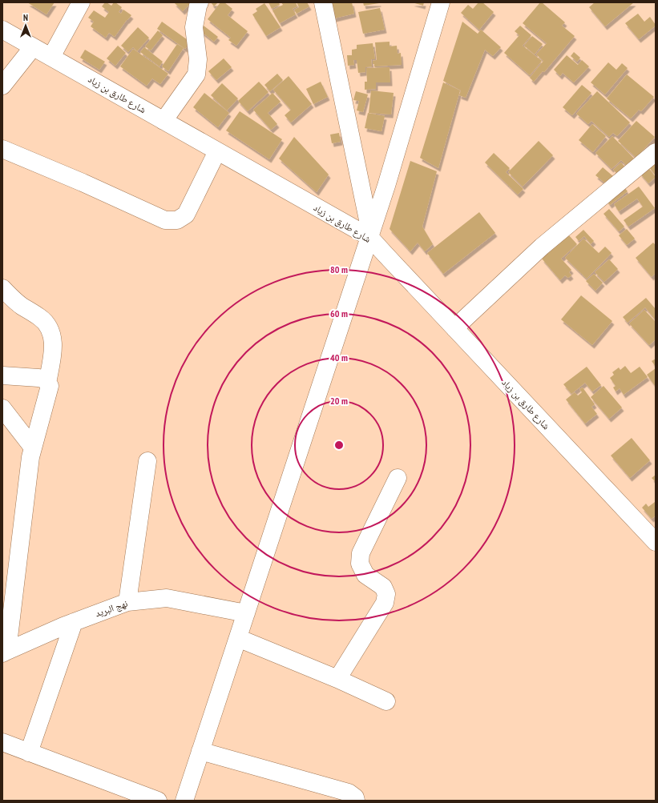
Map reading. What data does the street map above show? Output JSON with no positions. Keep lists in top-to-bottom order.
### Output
{
  "streets": {
    "street": ["شارع طارق بن زياد", "نهج البريد"]
  },
  "north": "top",
  "rings": [
    "80 m",
    "60 m",
    "40 m",
    "20 m"
  ]
}
